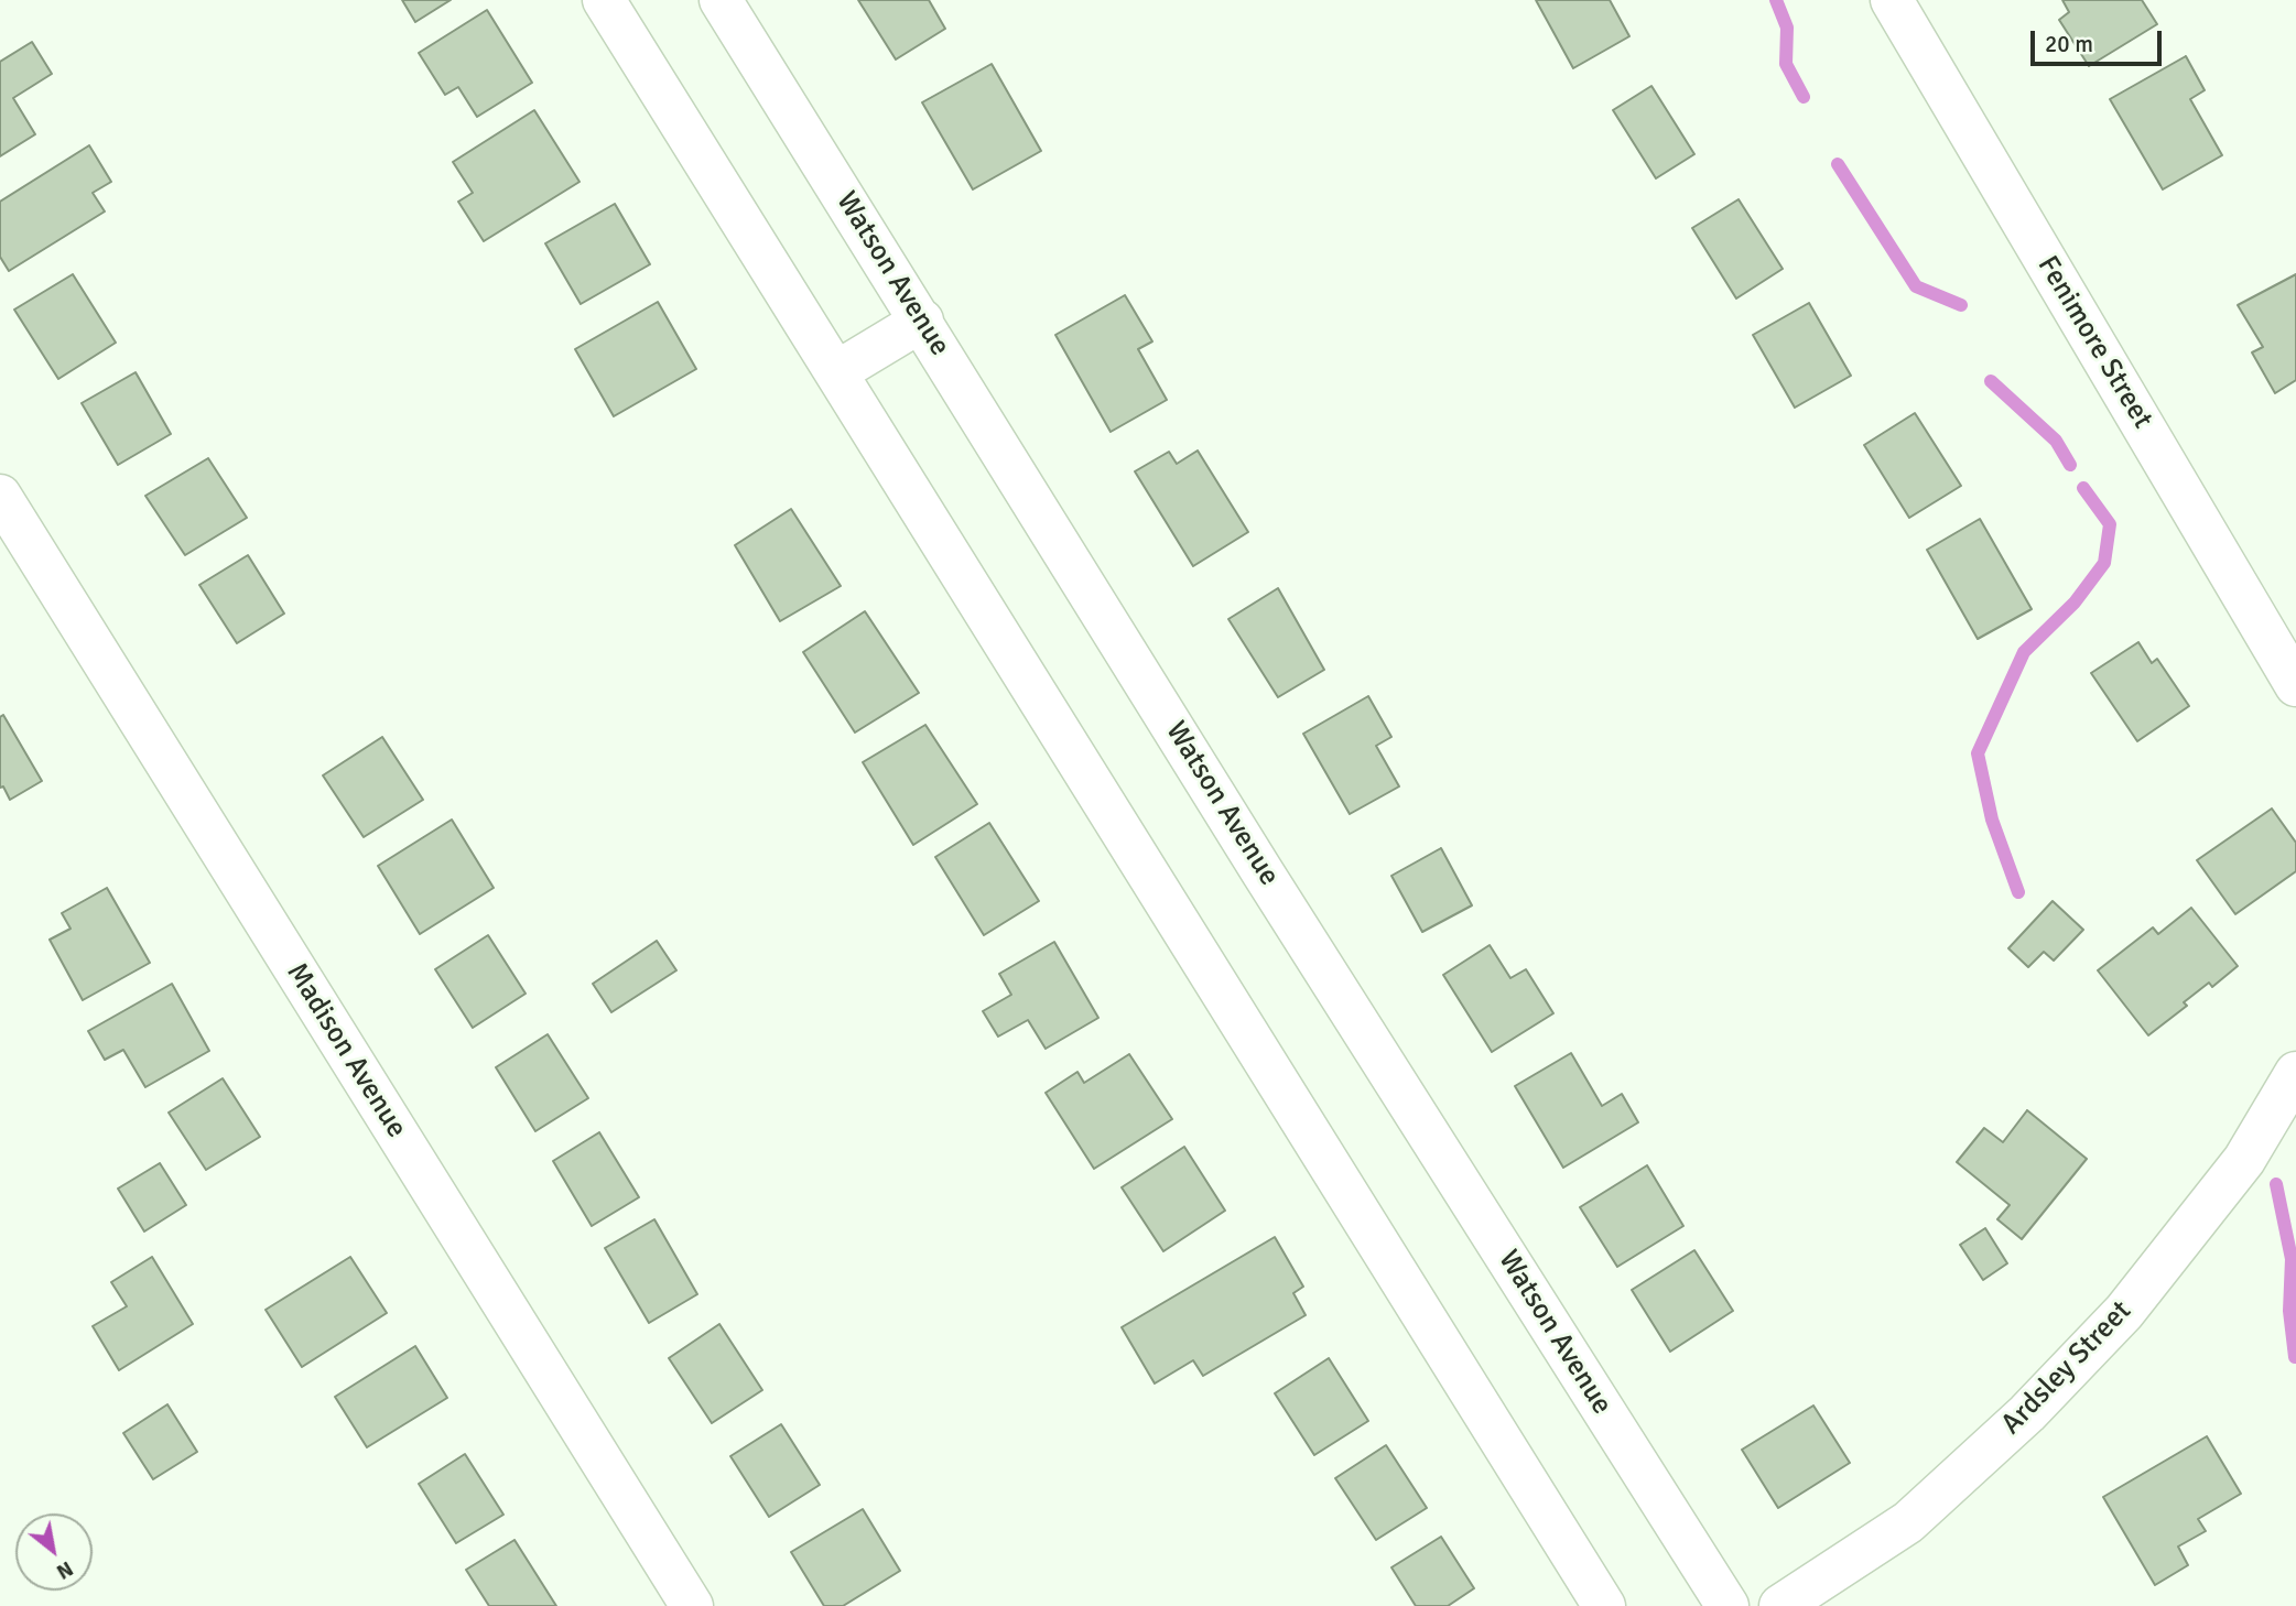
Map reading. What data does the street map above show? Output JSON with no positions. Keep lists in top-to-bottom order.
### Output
{
  "streets": {
    "street": [
      "Watson Avenue",
      "Fenimore Street",
      "Madison Avenue",
      "Ardsley Street"
    ]
  },
  "scale_bar": "20 m",
  "north": "bottom right"
}
